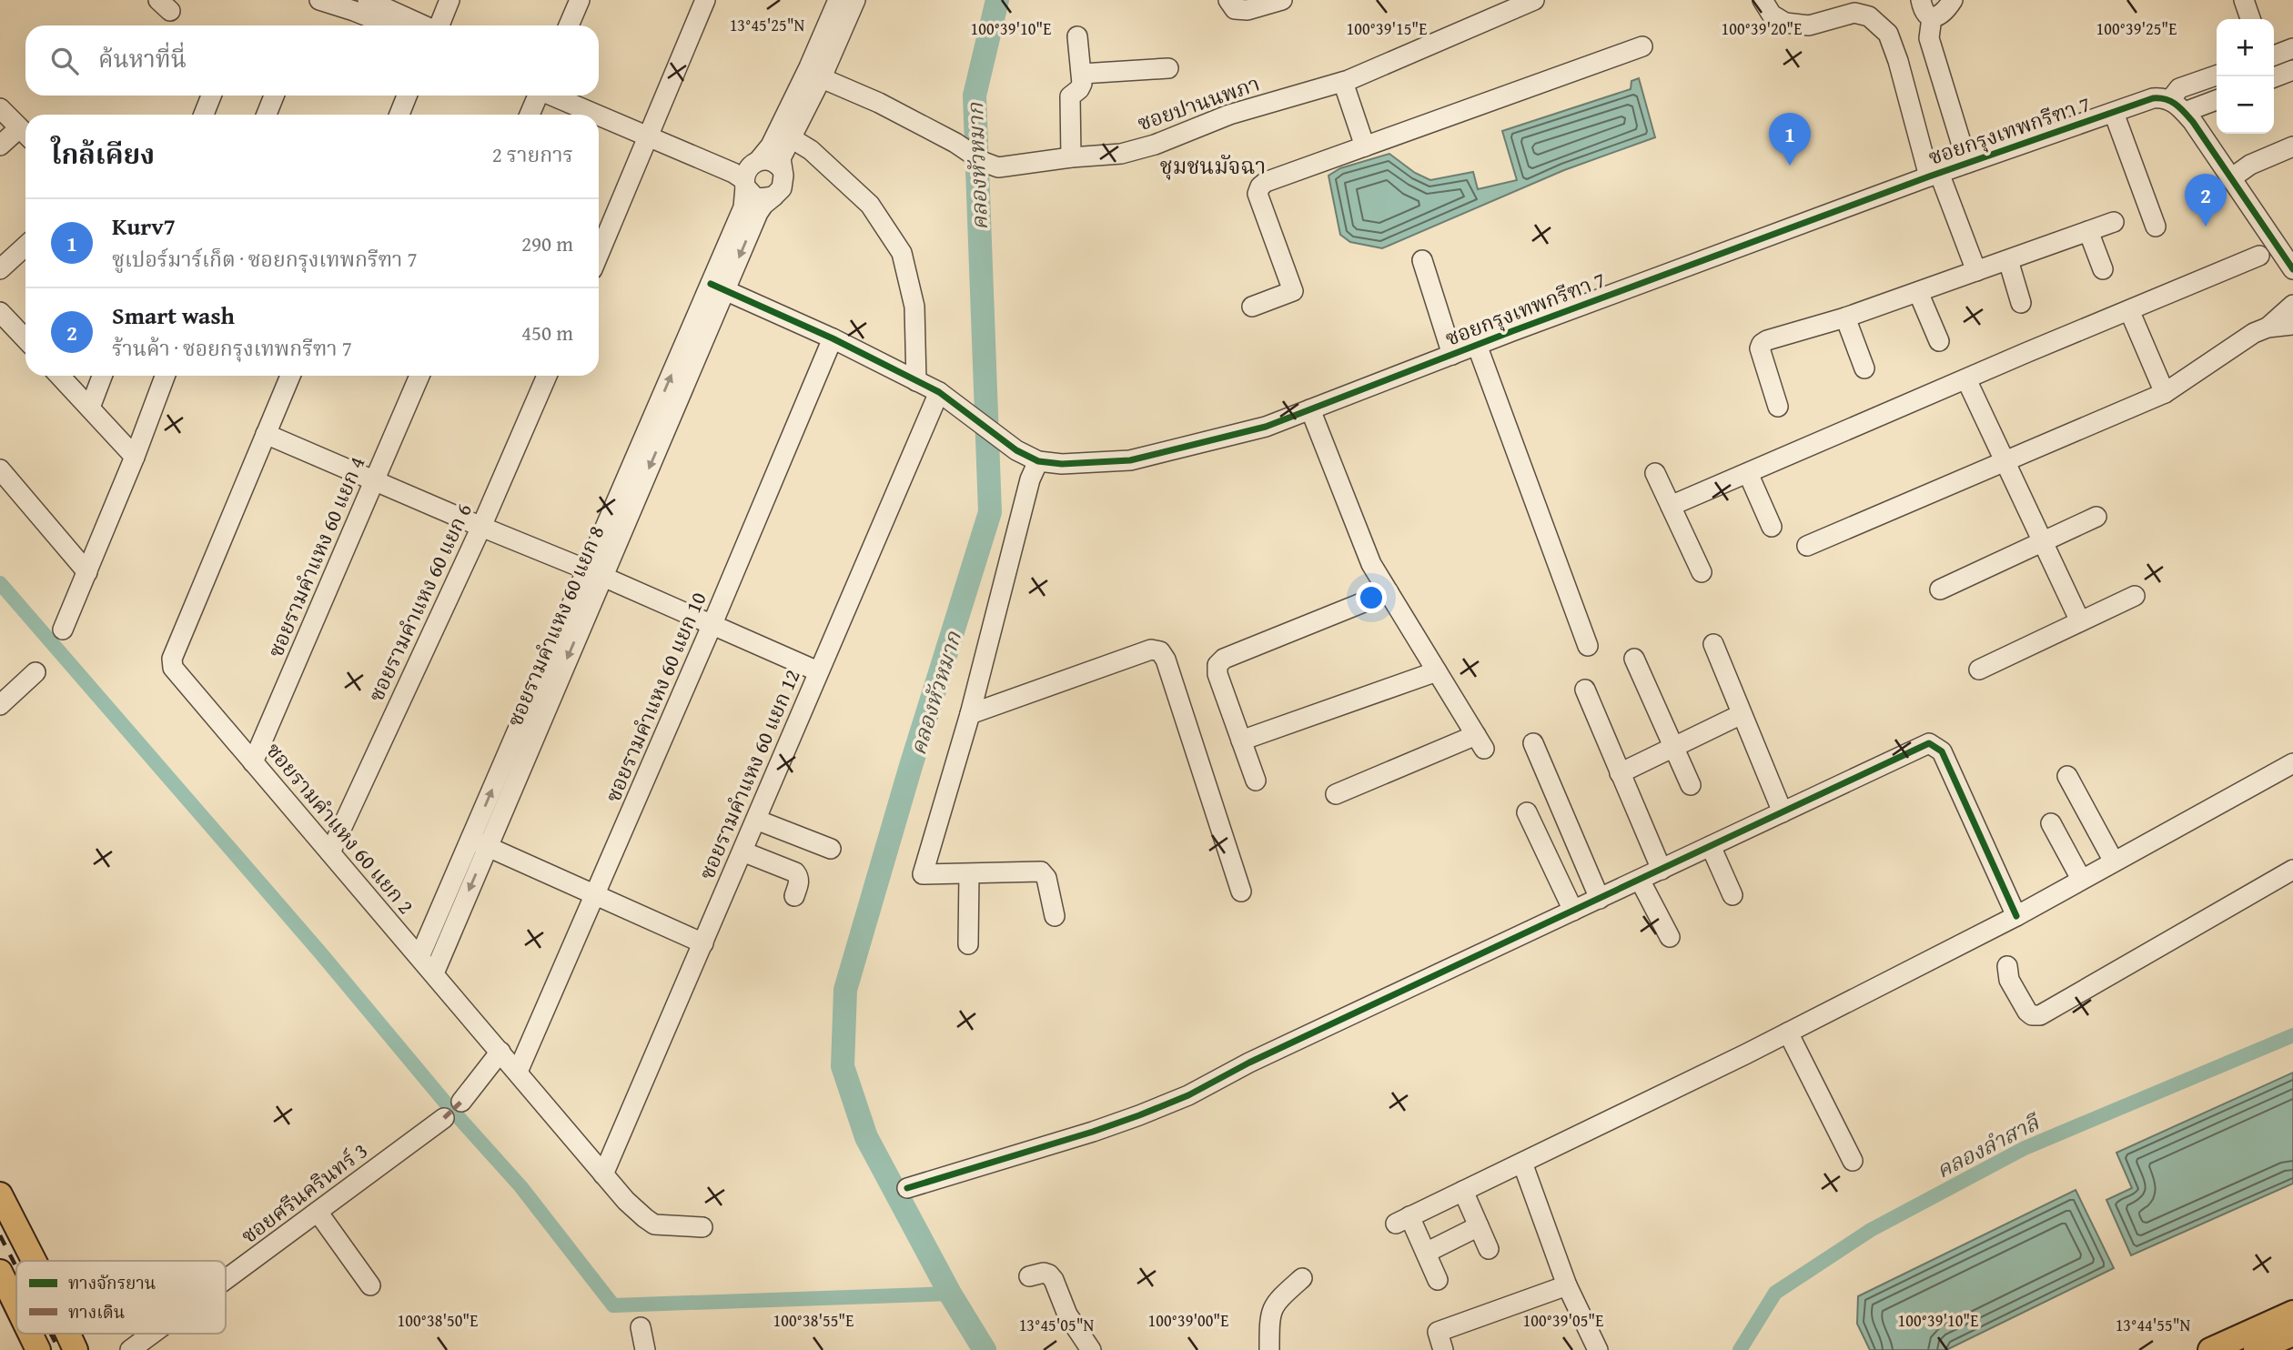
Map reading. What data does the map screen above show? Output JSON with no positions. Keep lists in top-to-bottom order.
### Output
{
  "streets": {
    "street": [
      "ซอยปานนพภา",
      "ซอยกรุงเทพกรีฑา 7",
      "ซอยรามคำแหง 60 แยก 4",
      "ซอยรามคำแหง 60 แยก 6",
      "ซอยรามคำแหง 60 แยก 8",
      "ซอยรามคำแหง 60 แยก 10",
      "ซอยรามคำแหง 60 แยก 12",
      "ซอยรามคำแหง 60 แยก 2",
      "ซอยศรีนครินทร์ 3"
    ]
  },
  "crossings": [
    ["ซอยกรุงเทพกรีฑา 7", "ซอยรามคำแหง 60 แยก 8"],
    ["ซอยกรุงเทพกรีฑา 7", "ซอยรามคำแหง 60 แยก 10"],
    ["ซอยกรุงเทพกรีฑา 7", "ซอยรามคำแหง 60 แยก 12"],
    ["ซอยรามคำแหง 60 แยก 4", "ซอยรามคำแหง 60 แยก 2"],
    ["ซอยรามคำแหง 60 แยก 6", "ซอยรามคำแหง 60 แยก 2"],
    ["ซอยรามคำแหง 60 แยก 8", "ซอยรามคำแหง 60 แยก 2"],
    ["ซอยรามคำแหง 60 แยก 10", "ซอยรามคำแหง 60 แยก 2"],
    ["ซอยรามคำแหง 60 แยก 12", "ซอยรามคำแหง 60 แยก 2"]
  ],
  "districts": ["ชุมชนมัจฉา"],
  "water": ["คลองหัวหมาก", "คลองลำสาลี"],
  "legend": ["ทางจักรยาน", "ทางเดิน"],
  "page": {
    "map_buttons": ["+", "−"],
    "search": "ค้นหาที่นี่",
    "pins": ["1", "2"],
    "heading": ["ใกล้เคียง", "2 รายการ"],
    "list": [
      {
        "mark": "1",
        "name": "Kurv7",
        "note": "ซูเปอร์มาร์เก็ต · ซอยกรุงเทพกรีฑา 7",
        "value": "290 m"
      },
      {
        "mark": "2",
        "name": "Smart wash",
        "note": "ร้านค้า · ซอยกรุงเทพกรีฑา 7",
        "value": "450 m"
      }
    ]
  },
  "coordinates": [
    "13°45'25\"N",
    "100°39'10\"E",
    "100°39'15\"E",
    "100°39'20\"E",
    "100°39'25\"E",
    "100°38'50\"E",
    "100°38'55\"E",
    "100°39'00\"E",
    "100°39'05\"E",
    "13°45'05\"N",
    "13°44'55\"N"
  ]
}
